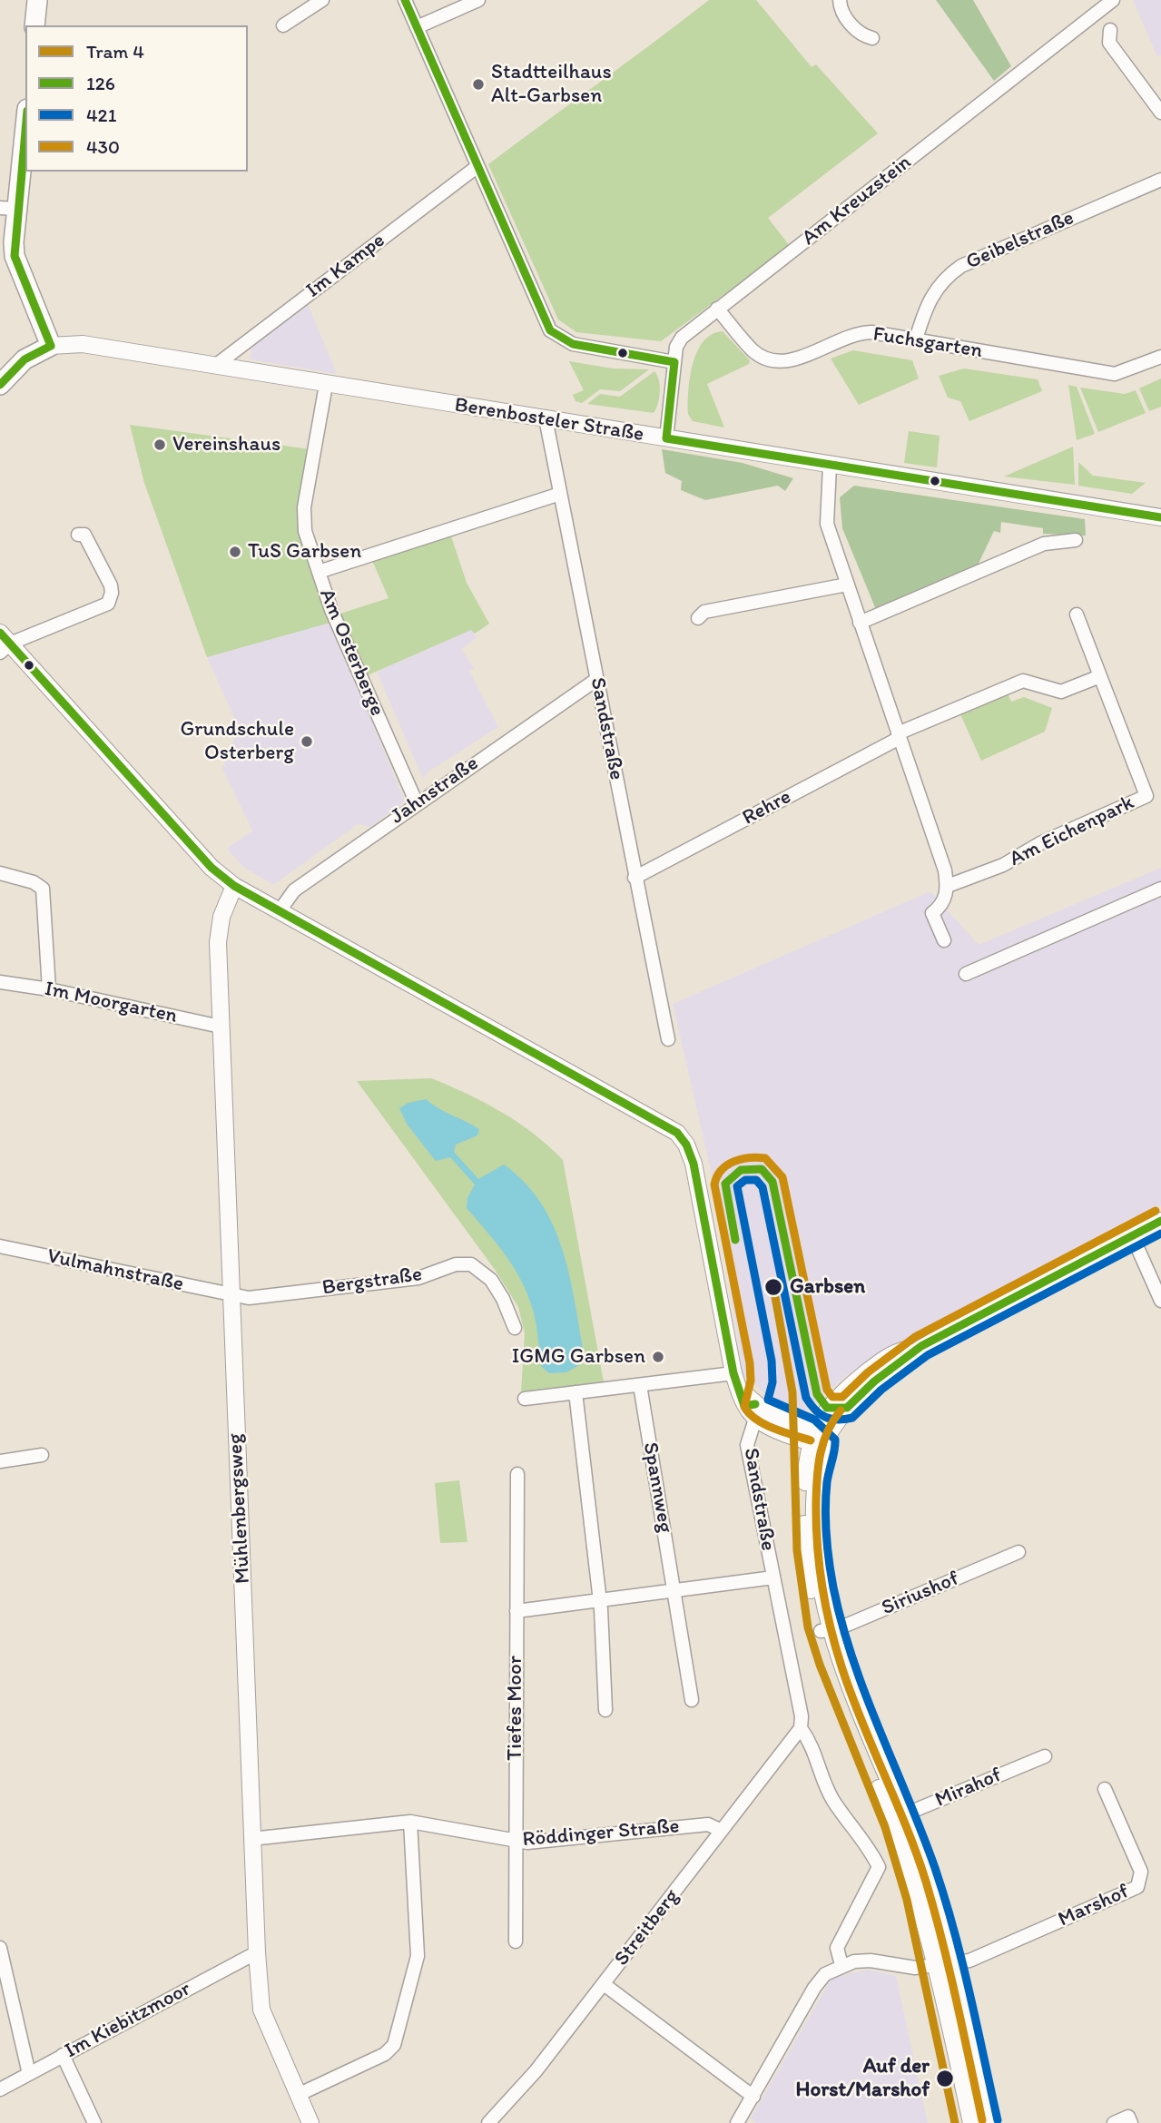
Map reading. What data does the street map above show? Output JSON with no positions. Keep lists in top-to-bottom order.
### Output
{
  "streets": {
    "street": [
      "Am Kreuzstein",
      "Geibelstraße",
      "Im Kampe",
      "Fuchsgarten",
      "Berenbosteler Straße",
      "Am Osterberge",
      "Sandstraße",
      "Jahnstraße",
      "Rehre",
      "Am Eichenpark",
      "Im Moorgarten",
      "Vulmahnstraße",
      "Bergstraße",
      "Spannweg",
      "Mühlenbergsweg",
      "Siriushof",
      "Tiefes Moor",
      "Mirahof",
      "Röddinger Straße",
      "Marshof",
      "Streitberg",
      "Im Kiebitzmoor"
    ]
  },
  "crossings": [
    ["Am Kreuzstein", "Fuchsgarten"],
    ["Am Kreuzstein", "Berenbosteler Straße"],
    ["Geibelstraße", "Fuchsgarten"],
    ["Im Kampe", "Berenbosteler Straße"],
    ["Berenbosteler Straße", "Am Osterberge"],
    ["Berenbosteler Straße", "Sandstraße"],
    ["Am Osterberge", "Jahnstraße"],
    ["Sandstraße", "Jahnstraße"],
    ["Sandstraße", "Rehre"],
    ["Sandstraße", "Mühlenbergsweg"],
    ["Sandstraße", "Streitberg"],
    ["Im Moorgarten", "Mühlenbergsweg"],
    ["Vulmahnstraße", "Bergstraße"],
    ["Vulmahnstraße", "Mühlenbergsweg"],
    ["Bergstraße", "Mühlenbergsweg"],
    ["Mühlenbergsweg", "Röddinger Straße"],
    ["Mühlenbergsweg", "Im Kiebitzmoor"],
    ["Tiefes Moor", "Röddinger Straße"],
    ["Röddinger Straße", "Streitberg"]
  ],
  "places": [
    "Stadtteilhaus Alt-Garbsen",
    "Vereinshaus",
    "TuS Garbsen",
    "Grundschule Osterberg",
    "Garbsen",
    "IGMG Garbsen",
    "Auf der Horst/Marshof"
  ],
  "lines": [
    "transit line 126",
    "transit line 430",
    "transit line 421",
    "tram line 4"
  ],
  "legend": [
    "Tram 4",
    "126",
    "421",
    "430"
  ]
}
